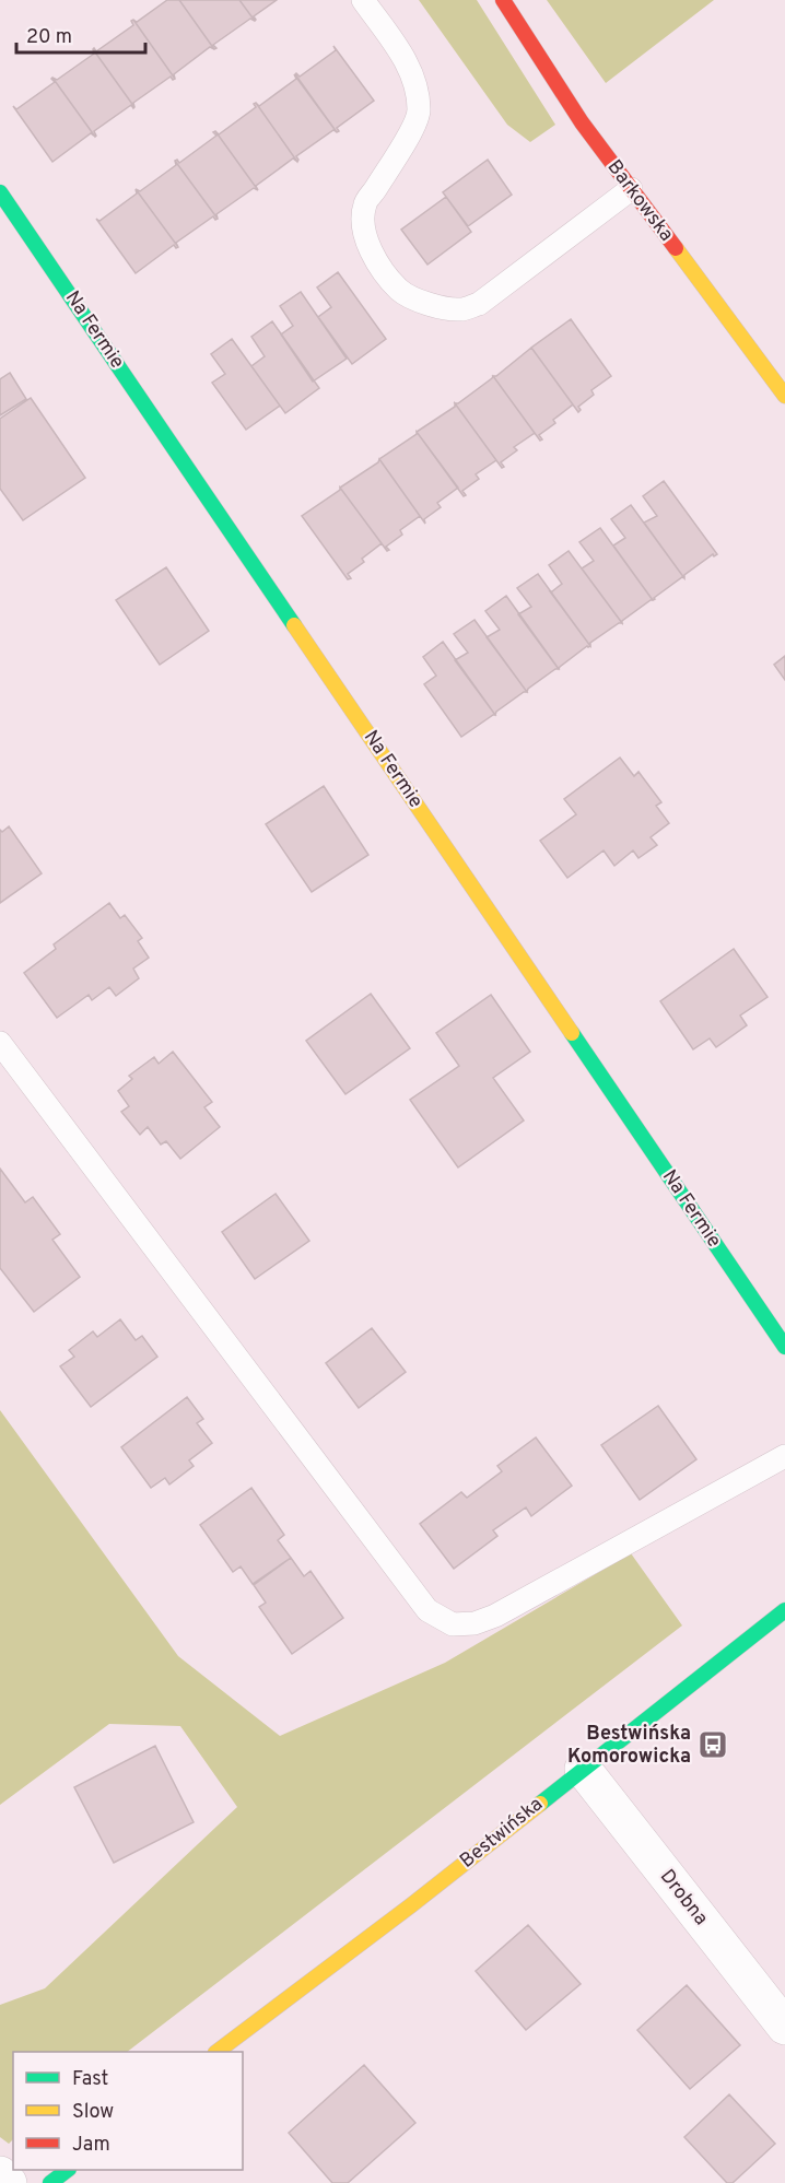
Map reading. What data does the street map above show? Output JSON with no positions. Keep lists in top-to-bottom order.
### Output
{
  "streets": {
    "street": [
      "Barkowska",
      "Na Fermie",
      "Bestwińska",
      "Drobna"
    ]
  },
  "crossings": [
    ["Bestwińska", "Drobna"]
  ],
  "places": {
    "bus stop": ["Bestwińska Komorowicka"]
  },
  "legend": ["Fast", "Slow", "Jam"],
  "scale_bar": "20 m"
}
